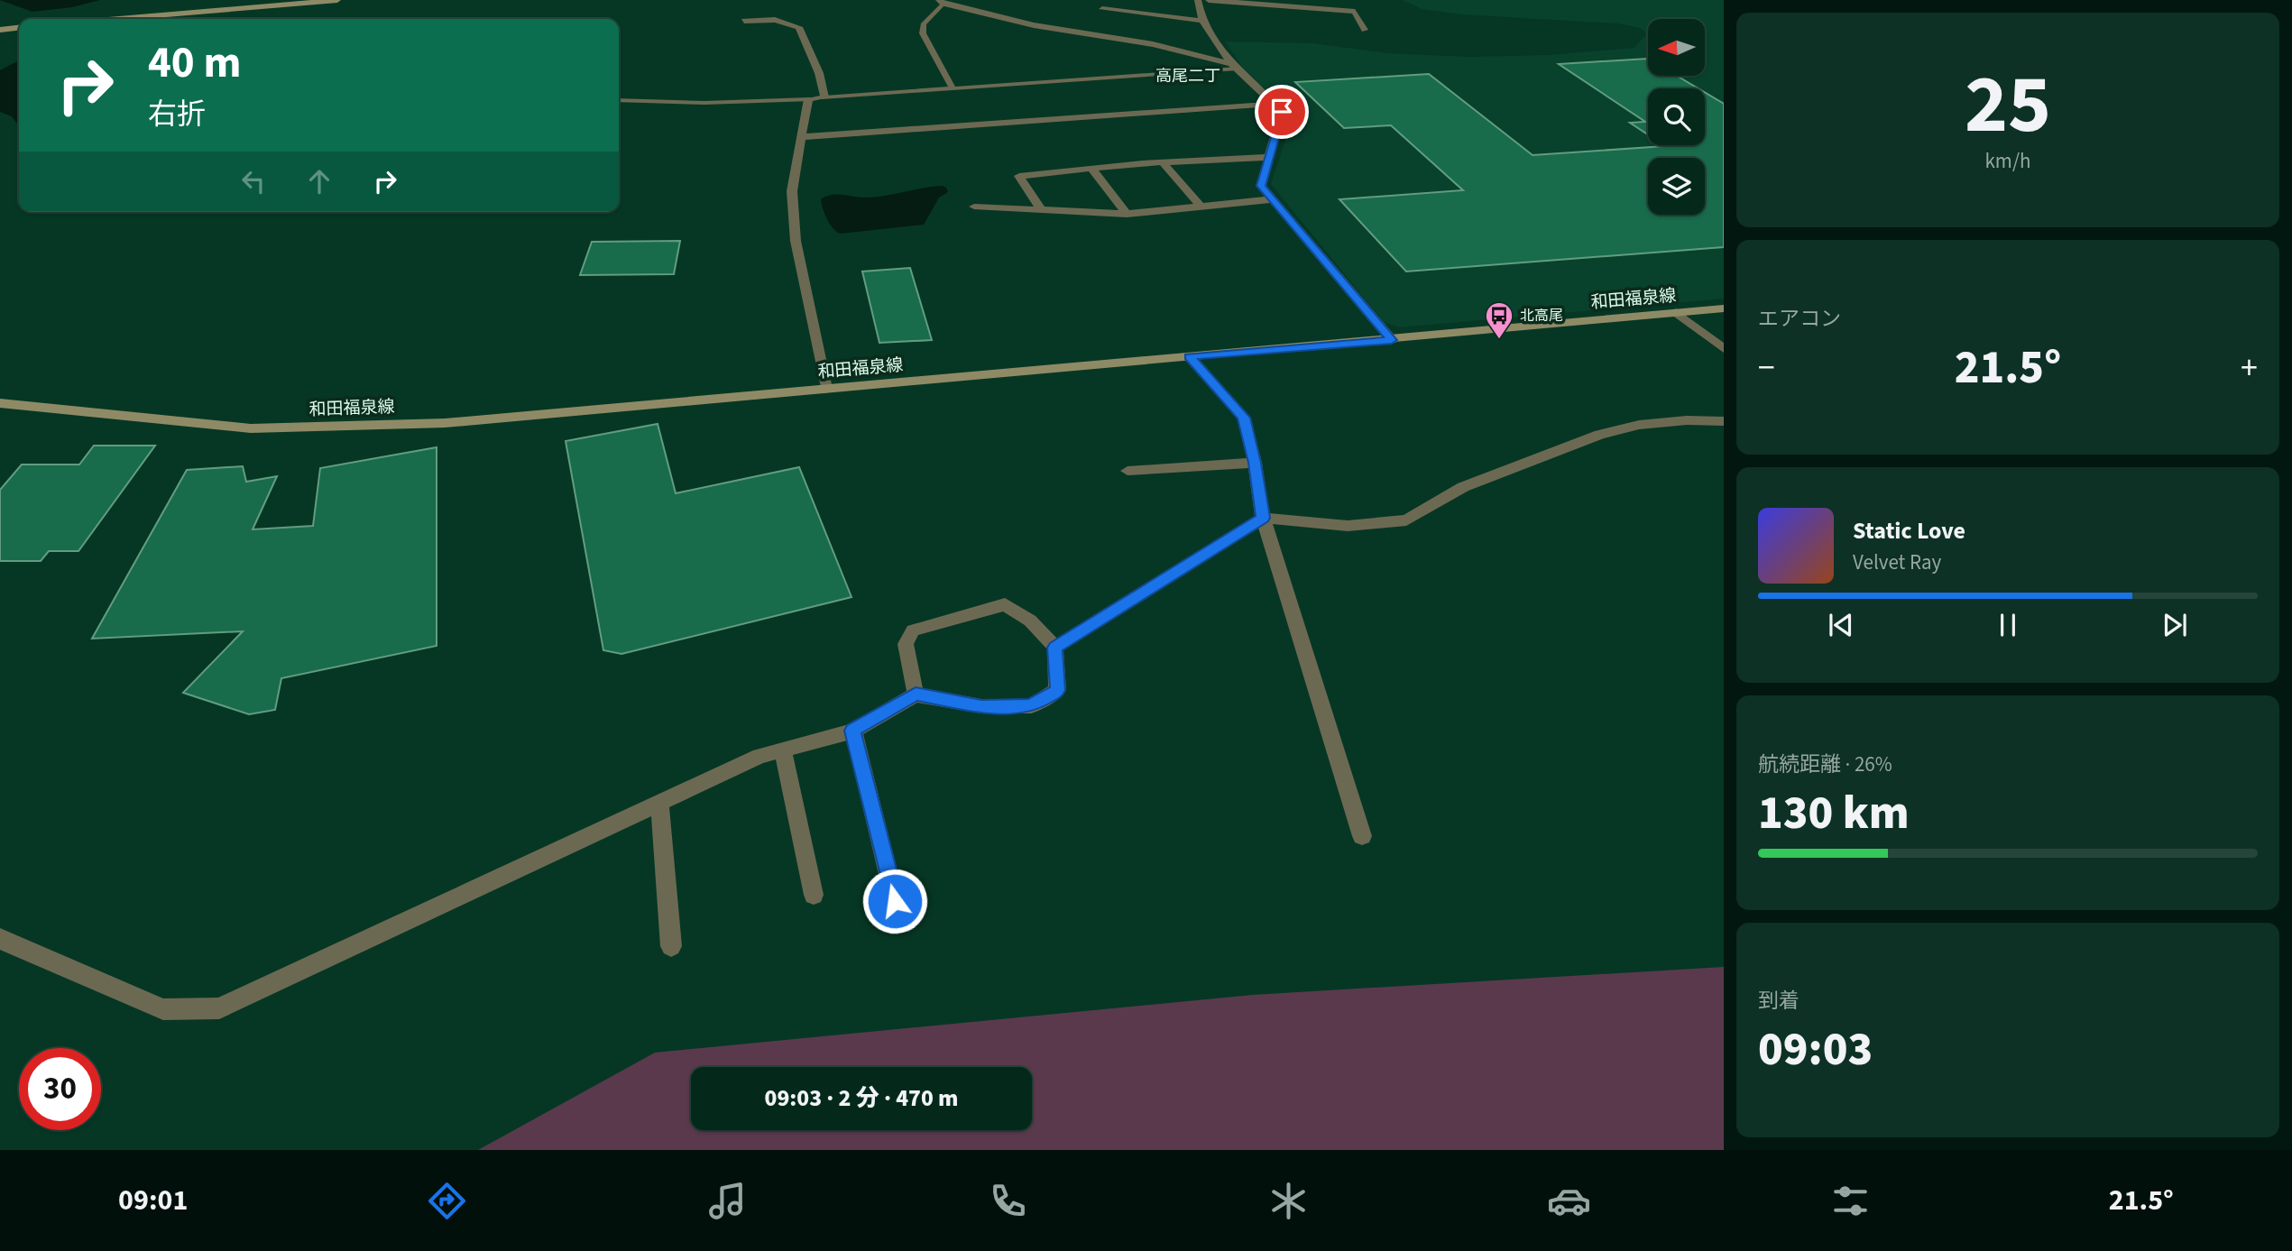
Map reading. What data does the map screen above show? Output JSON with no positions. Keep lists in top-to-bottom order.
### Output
{
  "streets": {
    "main road": ["和田福泉線"]
  },
  "districts": ["高尾二丁"],
  "places": {
    "bus stop": ["北高尾"]
  },
  "north": "left",
  "page": {
    "tile": [
      ["25", "km/h"],
      "エアコン",
      ["航続距離 · 26%", "130 km"],
      ["到着", "09:03"]
    ],
    "turn": ["40 m", "右折"],
    "heat": ["−", "21.5°", "+"],
    "song": ["Static Love", "Velvet Ray"],
    "limit": "30",
    "trip": "09:03 · 2 分 · 470 m",
    "tabs": ["09:01", "21.5°"]
  }
}
